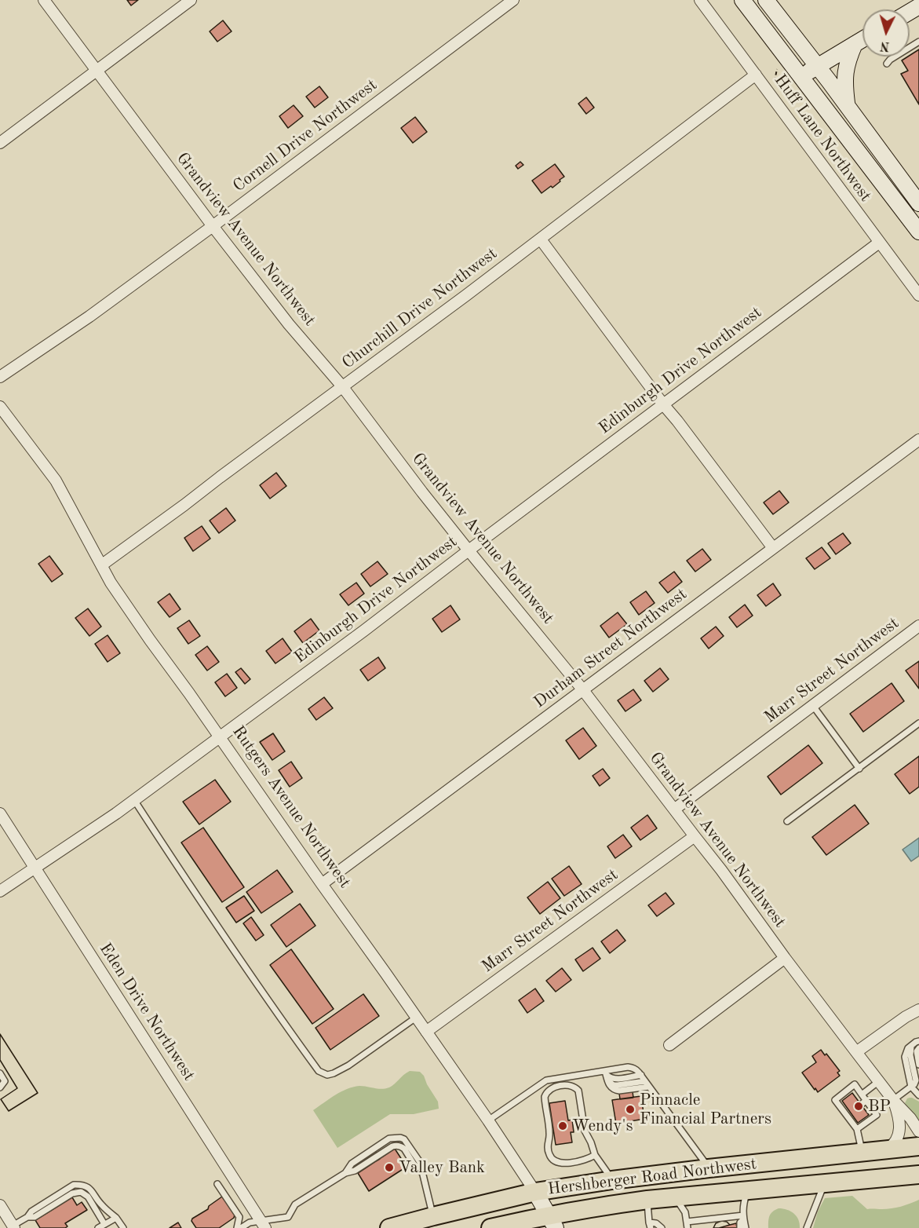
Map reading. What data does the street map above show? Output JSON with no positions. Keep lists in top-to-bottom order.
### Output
{
  "streets": {
    "main road": ["Rutgers Avenue Northwest", "Hershberger Road Northwest"],
    "street": [
      "Cornell Drive Northwest",
      "Huff Lane Northwest",
      "Grandview Avenue Northwest",
      "Churchill Drive Northwest",
      "Edinburgh Drive Northwest",
      "Durham Street Northwest",
      "Marr Street Northwest",
      "Eden Drive Northwest"
    ]
  },
  "crossings": [
    ["Cornell Drive Northwest", "Grandview Avenue Northwest"],
    ["Huff Lane Northwest", "Churchill Drive Northwest"],
    ["Huff Lane Northwest", "Edinburgh Drive Northwest"],
    ["Grandview Avenue Northwest", "Churchill Drive Northwest"],
    ["Grandview Avenue Northwest", "Edinburgh Drive Northwest"],
    ["Grandview Avenue Northwest", "Durham Street Northwest"],
    ["Grandview Avenue Northwest", "Marr Street Northwest"],
    ["Grandview Avenue Northwest", "Hershberger Road Northwest"],
    ["Churchill Drive Northwest", "Rutgers Avenue Northwest"],
    ["Edinburgh Drive Northwest", "Rutgers Avenue Northwest"],
    ["Edinburgh Drive Northwest", "Eden Drive Northwest"],
    ["Durham Street Northwest", "Rutgers Avenue Northwest"],
    ["Marr Street Northwest", "Rutgers Avenue Northwest"],
    ["Rutgers Avenue Northwest", "Hershberger Road Northwest"]
  ],
  "places": [
    "BP",
    "Pinnacle Financial Partners",
    "Wendy's",
    "Valley Bank"
  ],
  "north": "bottom"
}
